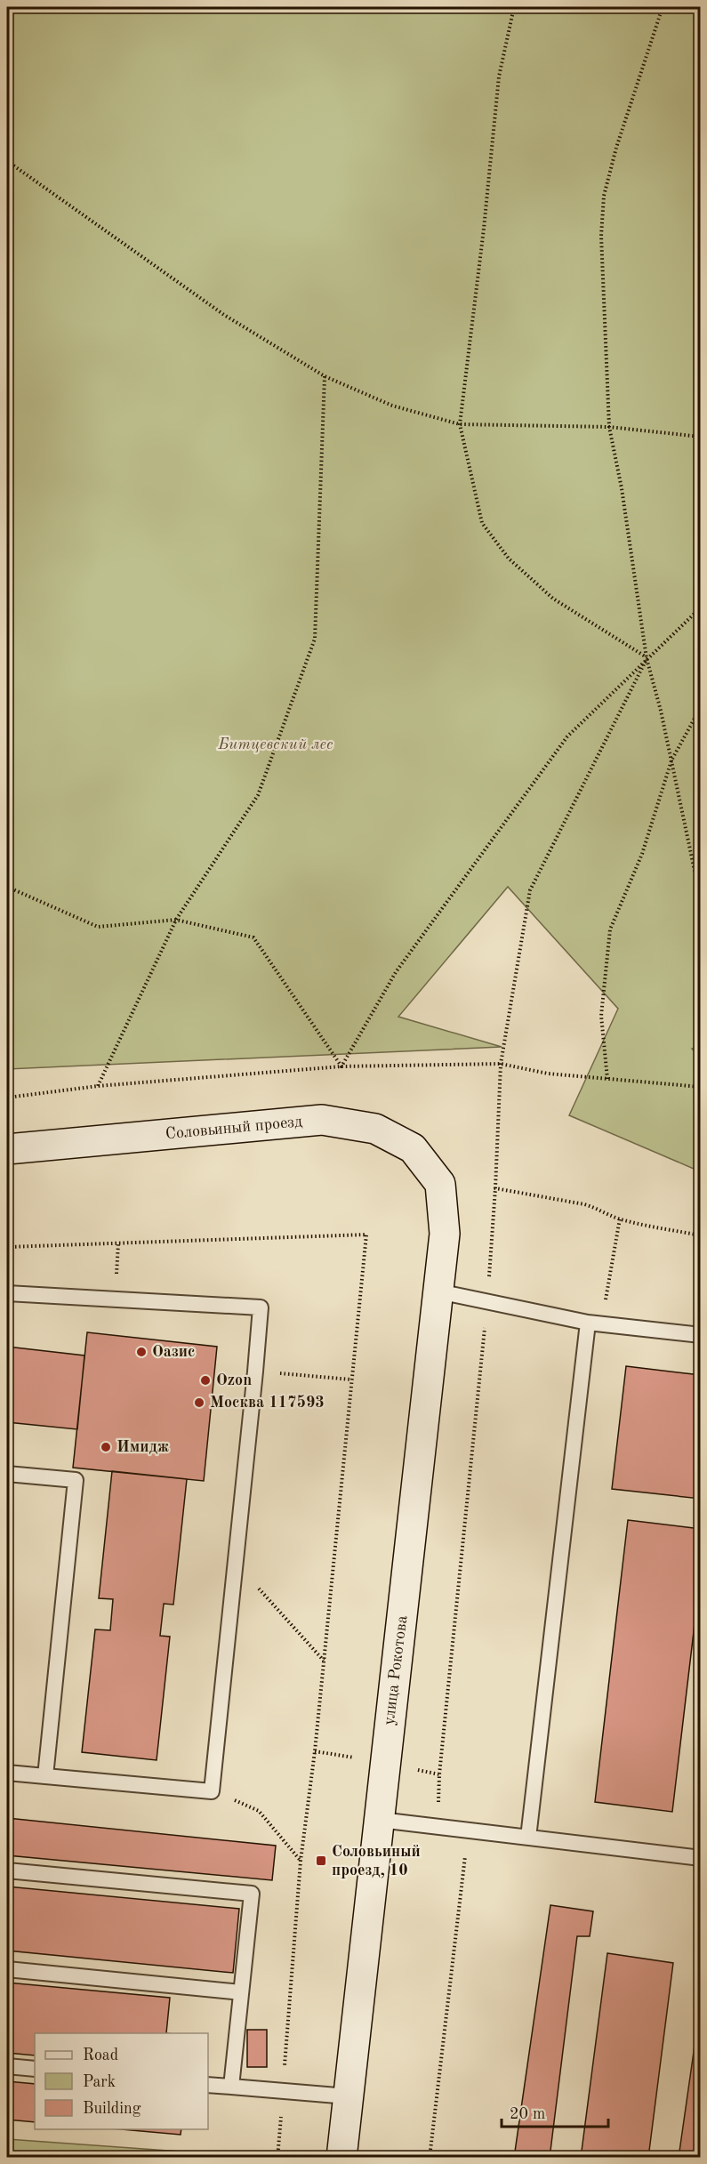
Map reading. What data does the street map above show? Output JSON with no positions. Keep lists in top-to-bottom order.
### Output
{
  "streets": {
    "street": ["Соловьиный проезд", "улица Рокотова"]
  },
  "crossings": [
    ["Соловьиный проезд", "улица Рокотова"]
  ],
  "parks": ["Битцевский лес"],
  "places": {
    "other": [
      "Оазис",
      "Ozon",
      "Москва 117593",
      "Имидж"
    ],
    "transit": ["Соловьиный проезд, 10"]
  },
  "legend": ["Road", "Park", "Building"],
  "scale_bar": "20 m"
}
